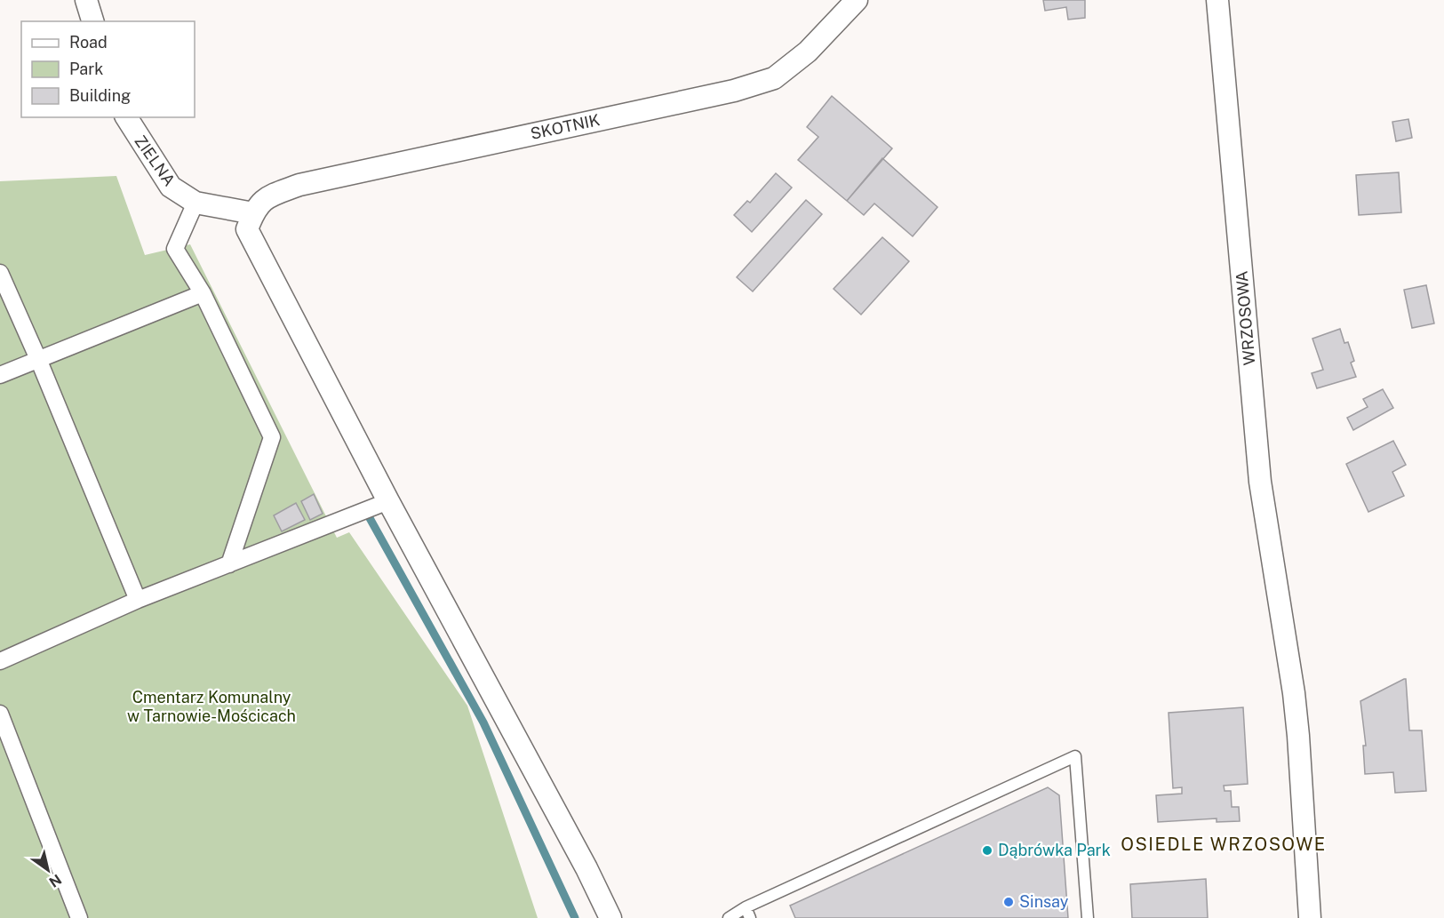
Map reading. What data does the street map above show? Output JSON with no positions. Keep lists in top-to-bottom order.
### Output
{
  "streets": {
    "street": ["SKOTNIK", "ZIELNA", "WRZOSOWA"]
  },
  "crossings": [
    ["SKOTNIK", "ZIELNA"]
  ],
  "districts": ["OSIEDLE WRZOSOWE"],
  "parks": ["Cmentarz Komunalny w Tarnowie-Mościcach"],
  "places": ["Dąbrówka Park", "Sinsay"],
  "legend": ["Road", "Park", "Building"],
  "north": "bottom right"
}
